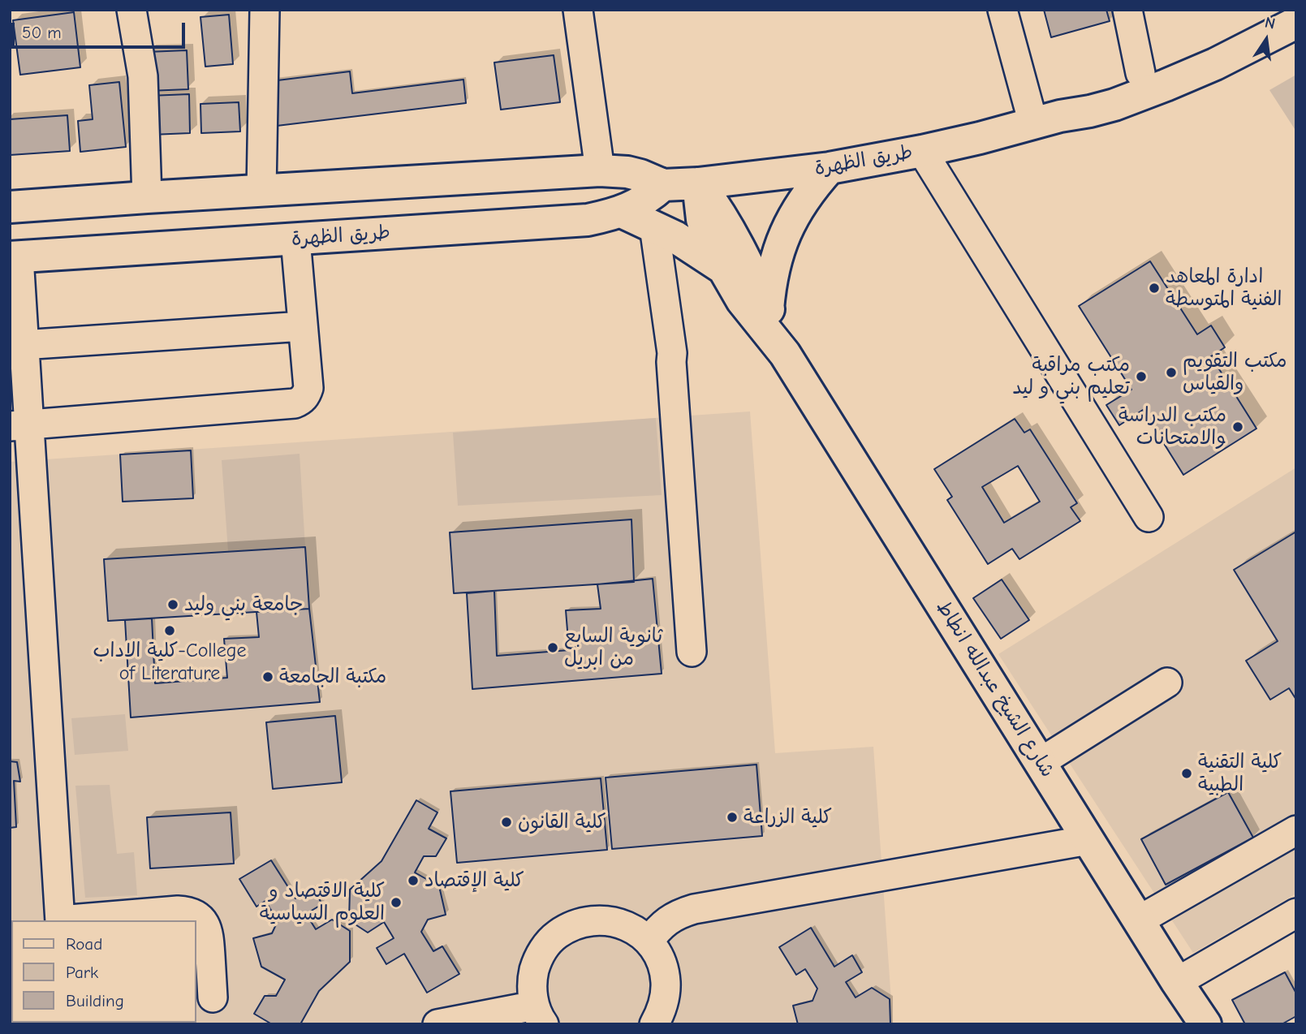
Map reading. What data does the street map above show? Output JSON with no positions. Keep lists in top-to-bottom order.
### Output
{
  "streets": {
    "main road": ["طريق الظهرة", "شارع الشيخ عبدالله انطاط"]
  },
  "crossings": [
    ["طريق الظهرة", "شارع الشيخ عبدالله انطاط"]
  ],
  "places": [
    "ادارة المعاهد الفنية المتوسطة",
    "مكتب التقويم والقياس",
    "مكتب مراقبة تعليم بني و ليد",
    "مكتب الدراسة والامتحانات",
    "جامعة بني وليد",
    "كلية الاداب-College of Literature",
    "ثانوية السابع من ابريل",
    "مكتبة الجامعة",
    "كلية التقنية الطبية",
    "كلية الزراعة",
    "كلية القانون",
    "كلية الإقتصاد",
    "كلية الاقتصاد و العلوم السياسية"
  ],
  "legend": ["Road", "Park", "Building"],
  "scale_bar": "50 m",
  "north": "top"
}
